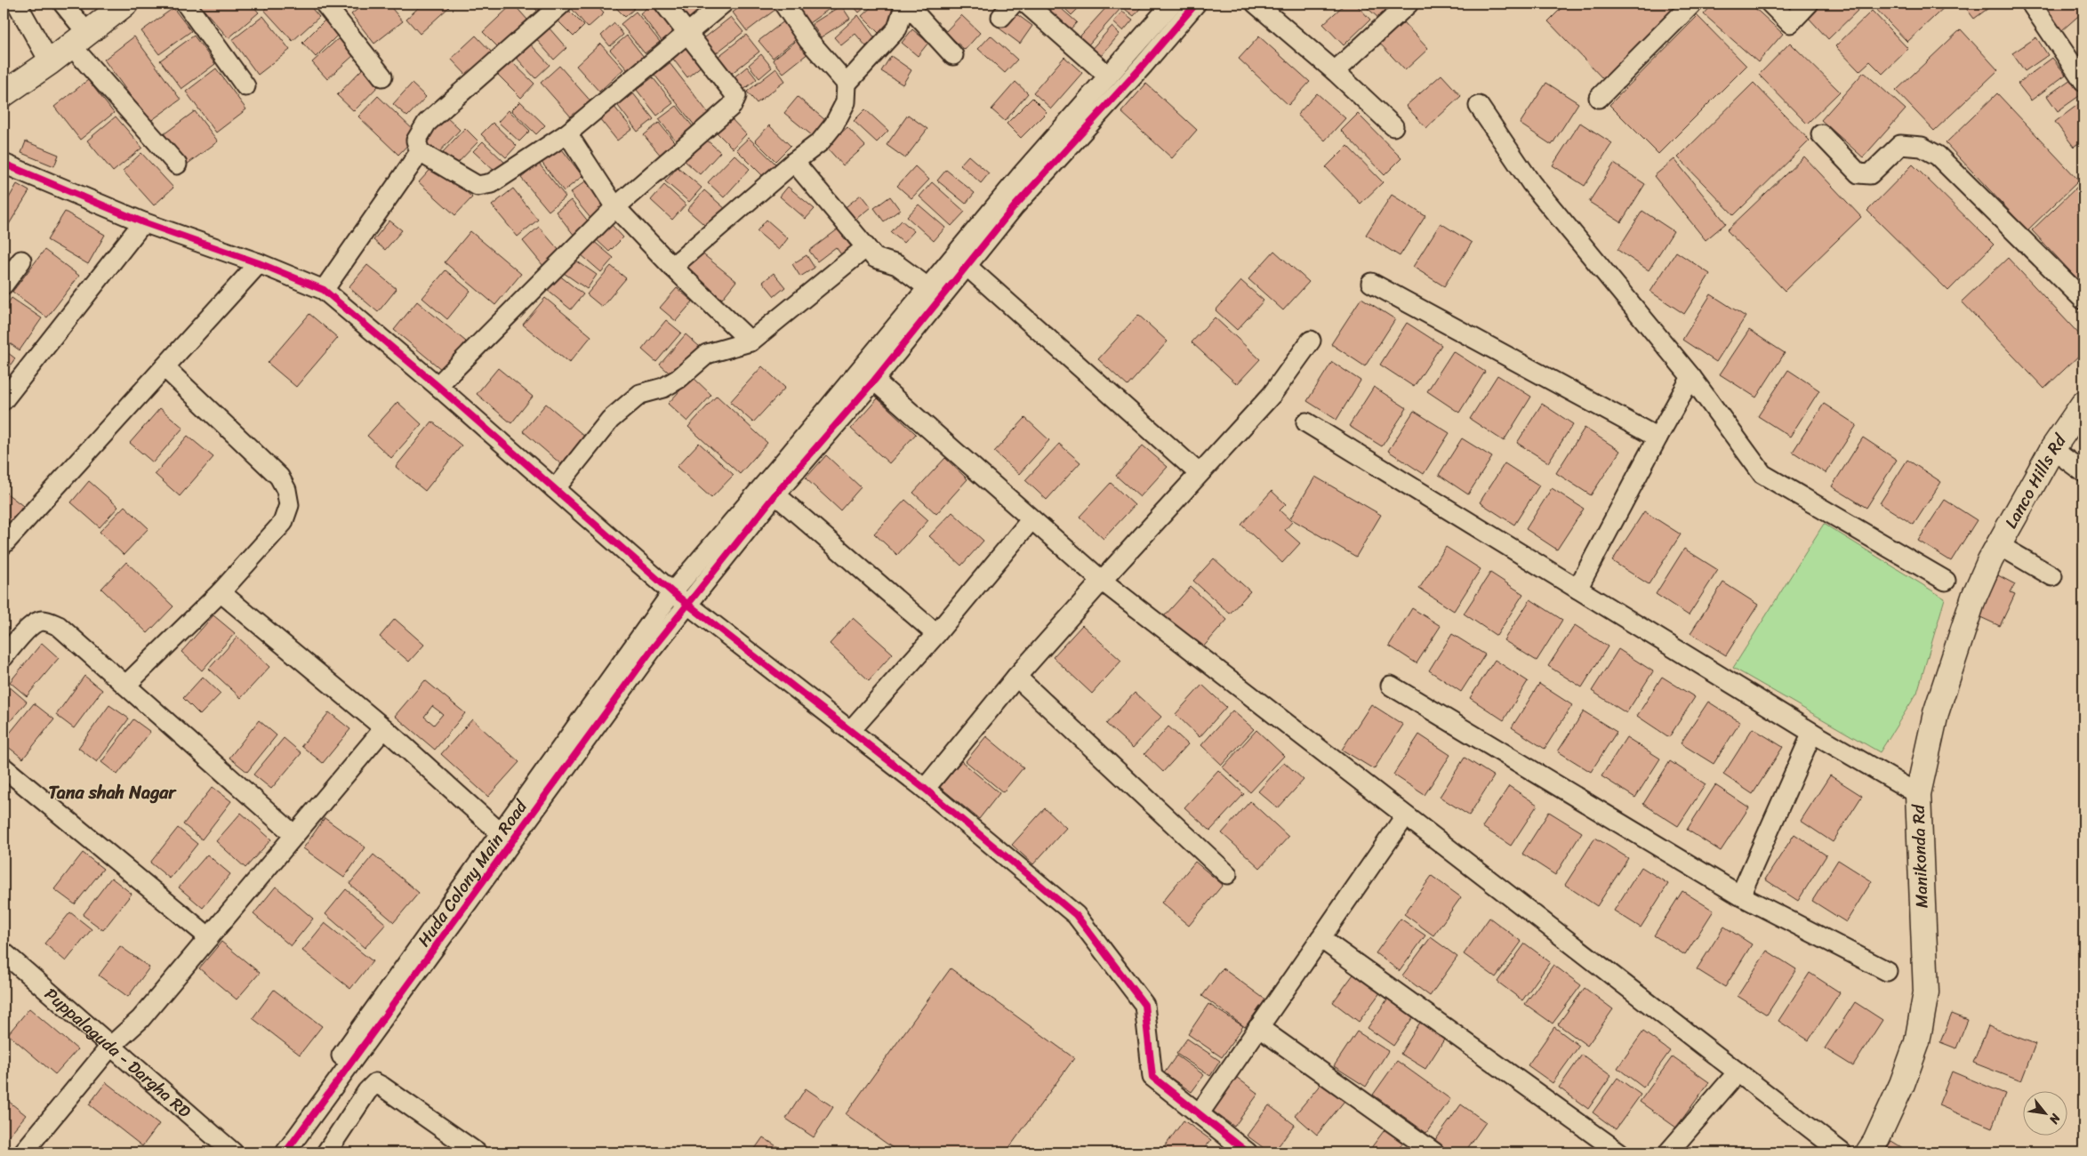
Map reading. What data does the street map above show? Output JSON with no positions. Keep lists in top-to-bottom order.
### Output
{
  "streets": {
    "street": [
      "Lanco Hills Rd",
      "Manikonda Rd",
      "Huda Colony Main Road",
      "Puppalaguda - Dargha RD"
    ]
  },
  "crossings": [
    ["Lanco Hills Rd", "Manikonda Rd"]
  ],
  "districts": ["Tana shah Nagar"],
  "north": "bottom right"
}
